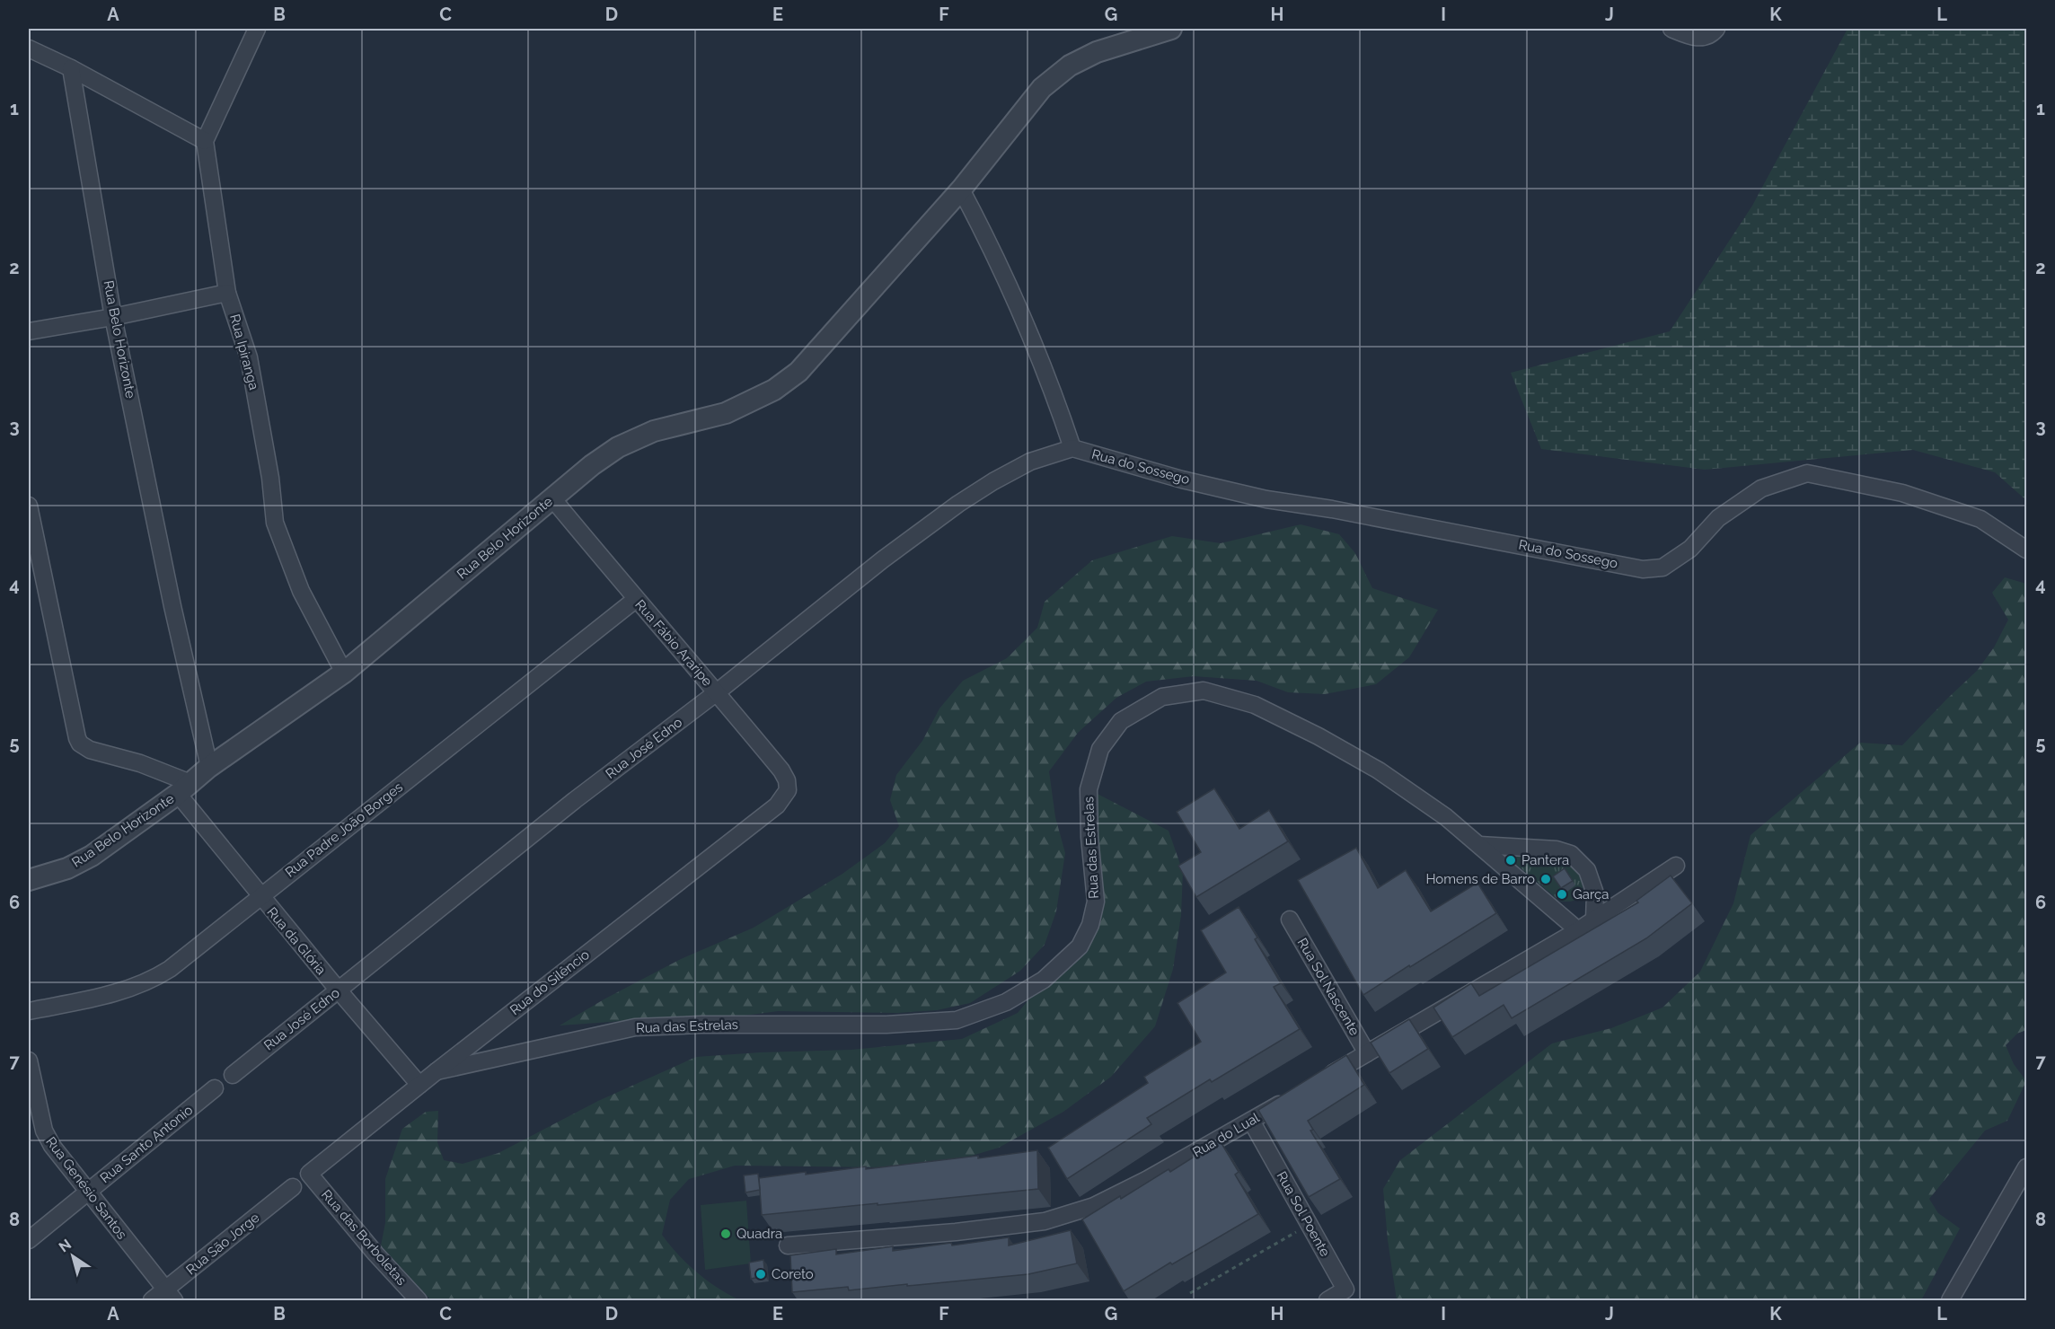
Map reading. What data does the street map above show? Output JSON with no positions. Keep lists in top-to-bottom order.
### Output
{
  "streets": {
    "street": [
      "Rua Belo Horizonte",
      "Rua Ipiranga",
      "Rua do Sossego",
      "Rua Fábio Araripe",
      "Rua José Edno",
      "Rua Padre João Borges",
      "Rua das Estrelas",
      "Rua da Glória",
      "Rua do Silêncio",
      "Rua Sol Nascente",
      "Rua do Lual",
      "Rua Santo Antonio",
      "Rua Genésio Santos",
      "Rua Sol Poente",
      "Rua das Borboletas",
      "Rua São Jorge"
    ]
  },
  "crossings": [
    ["Rua Belo Horizonte", "Rua Ipiranga"],
    ["Rua Belo Horizonte", "Rua Fábio Araripe"],
    ["Rua Belo Horizonte", "Rua da Glória"],
    ["Rua do Sossego", "Rua José Edno"],
    ["Rua Fábio Araripe", "Rua José Edno"],
    ["Rua Fábio Araripe", "Rua Padre João Borges"],
    ["Rua Fábio Araripe", "Rua do Silêncio"],
    ["Rua José Edno", "Rua da Glória"],
    ["Rua Padre João Borges", "Rua da Glória"],
    ["Rua das Estrelas", "Rua do Silêncio"],
    ["Rua da Glória", "Rua do Silêncio"],
    ["Rua do Silêncio", "Rua das Borboletas"],
    ["Rua do Lual", "Rua Sol Poente"],
    ["Rua Santo Antonio", "Rua Genésio Santos"],
    ["Rua Genésio Santos", "Rua São Jorge"]
  ],
  "places": [
    "Pantera",
    "Homens de Barro",
    "Garça",
    "Quadra",
    "Coreto"
  ],
  "north": "top left",
  "grid": {
    "columns": [
      "A",
      "B",
      "C",
      "D",
      "E",
      "F",
      "G",
      "H",
      "I",
      "J",
      "K",
      "L"
    ],
    "rows": [
      "1",
      "2",
      "3",
      "4",
      "5",
      "6",
      "7",
      "8"
    ]
  }
}
